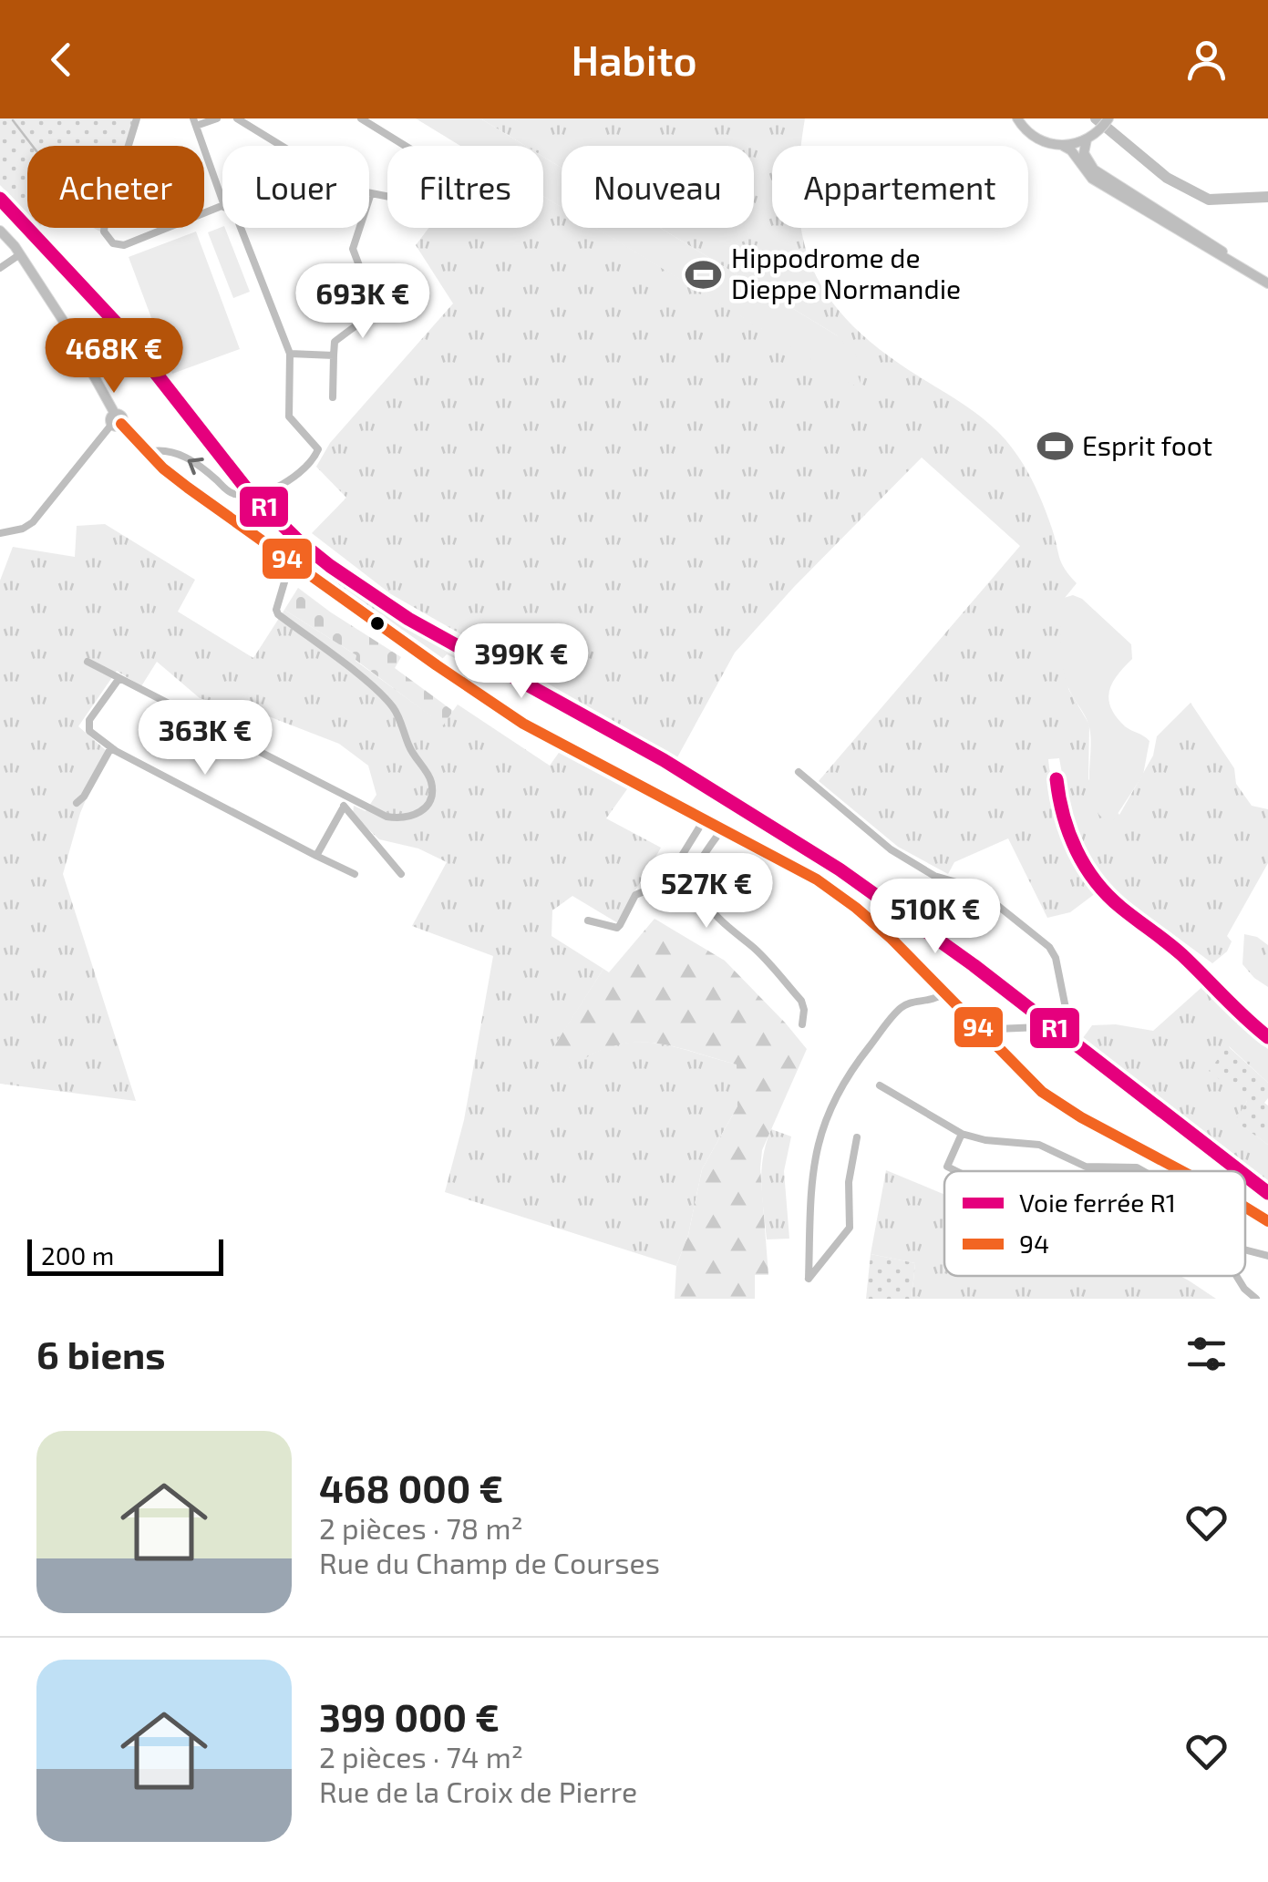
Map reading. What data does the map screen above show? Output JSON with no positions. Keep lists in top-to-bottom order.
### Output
{
  "places": {
    "sports": ["Hippodrome de Dieppe Normandie", "Esprit foot"]
  },
  "lines": ["rail line R1", "transit line 94"],
  "legend": ["Voie ferrée R1", "94"],
  "scale_bar": "200 m",
  "page": {
    "header": "Habito",
    "chip": [
      "Acheter",
      "Louer",
      "Filtres",
      "Nouveau",
      "Appartement"
    ],
    "price": [
      "693K €",
      "468K €",
      "399K €",
      "363K €",
      "527K €",
      "510K €"
    ],
    "scale": "200 m",
    "heading": "6 biens",
    "list": [
      {
        "name": "468 000 €",
        "note": "2 pièces · 78 m² · Rue du Champ de Courses"
      },
      {
        "name": "399 000 €",
        "note": "2 pièces · 74 m² · Rue de la Croix de Pierre"
      }
    ]
  }
}
